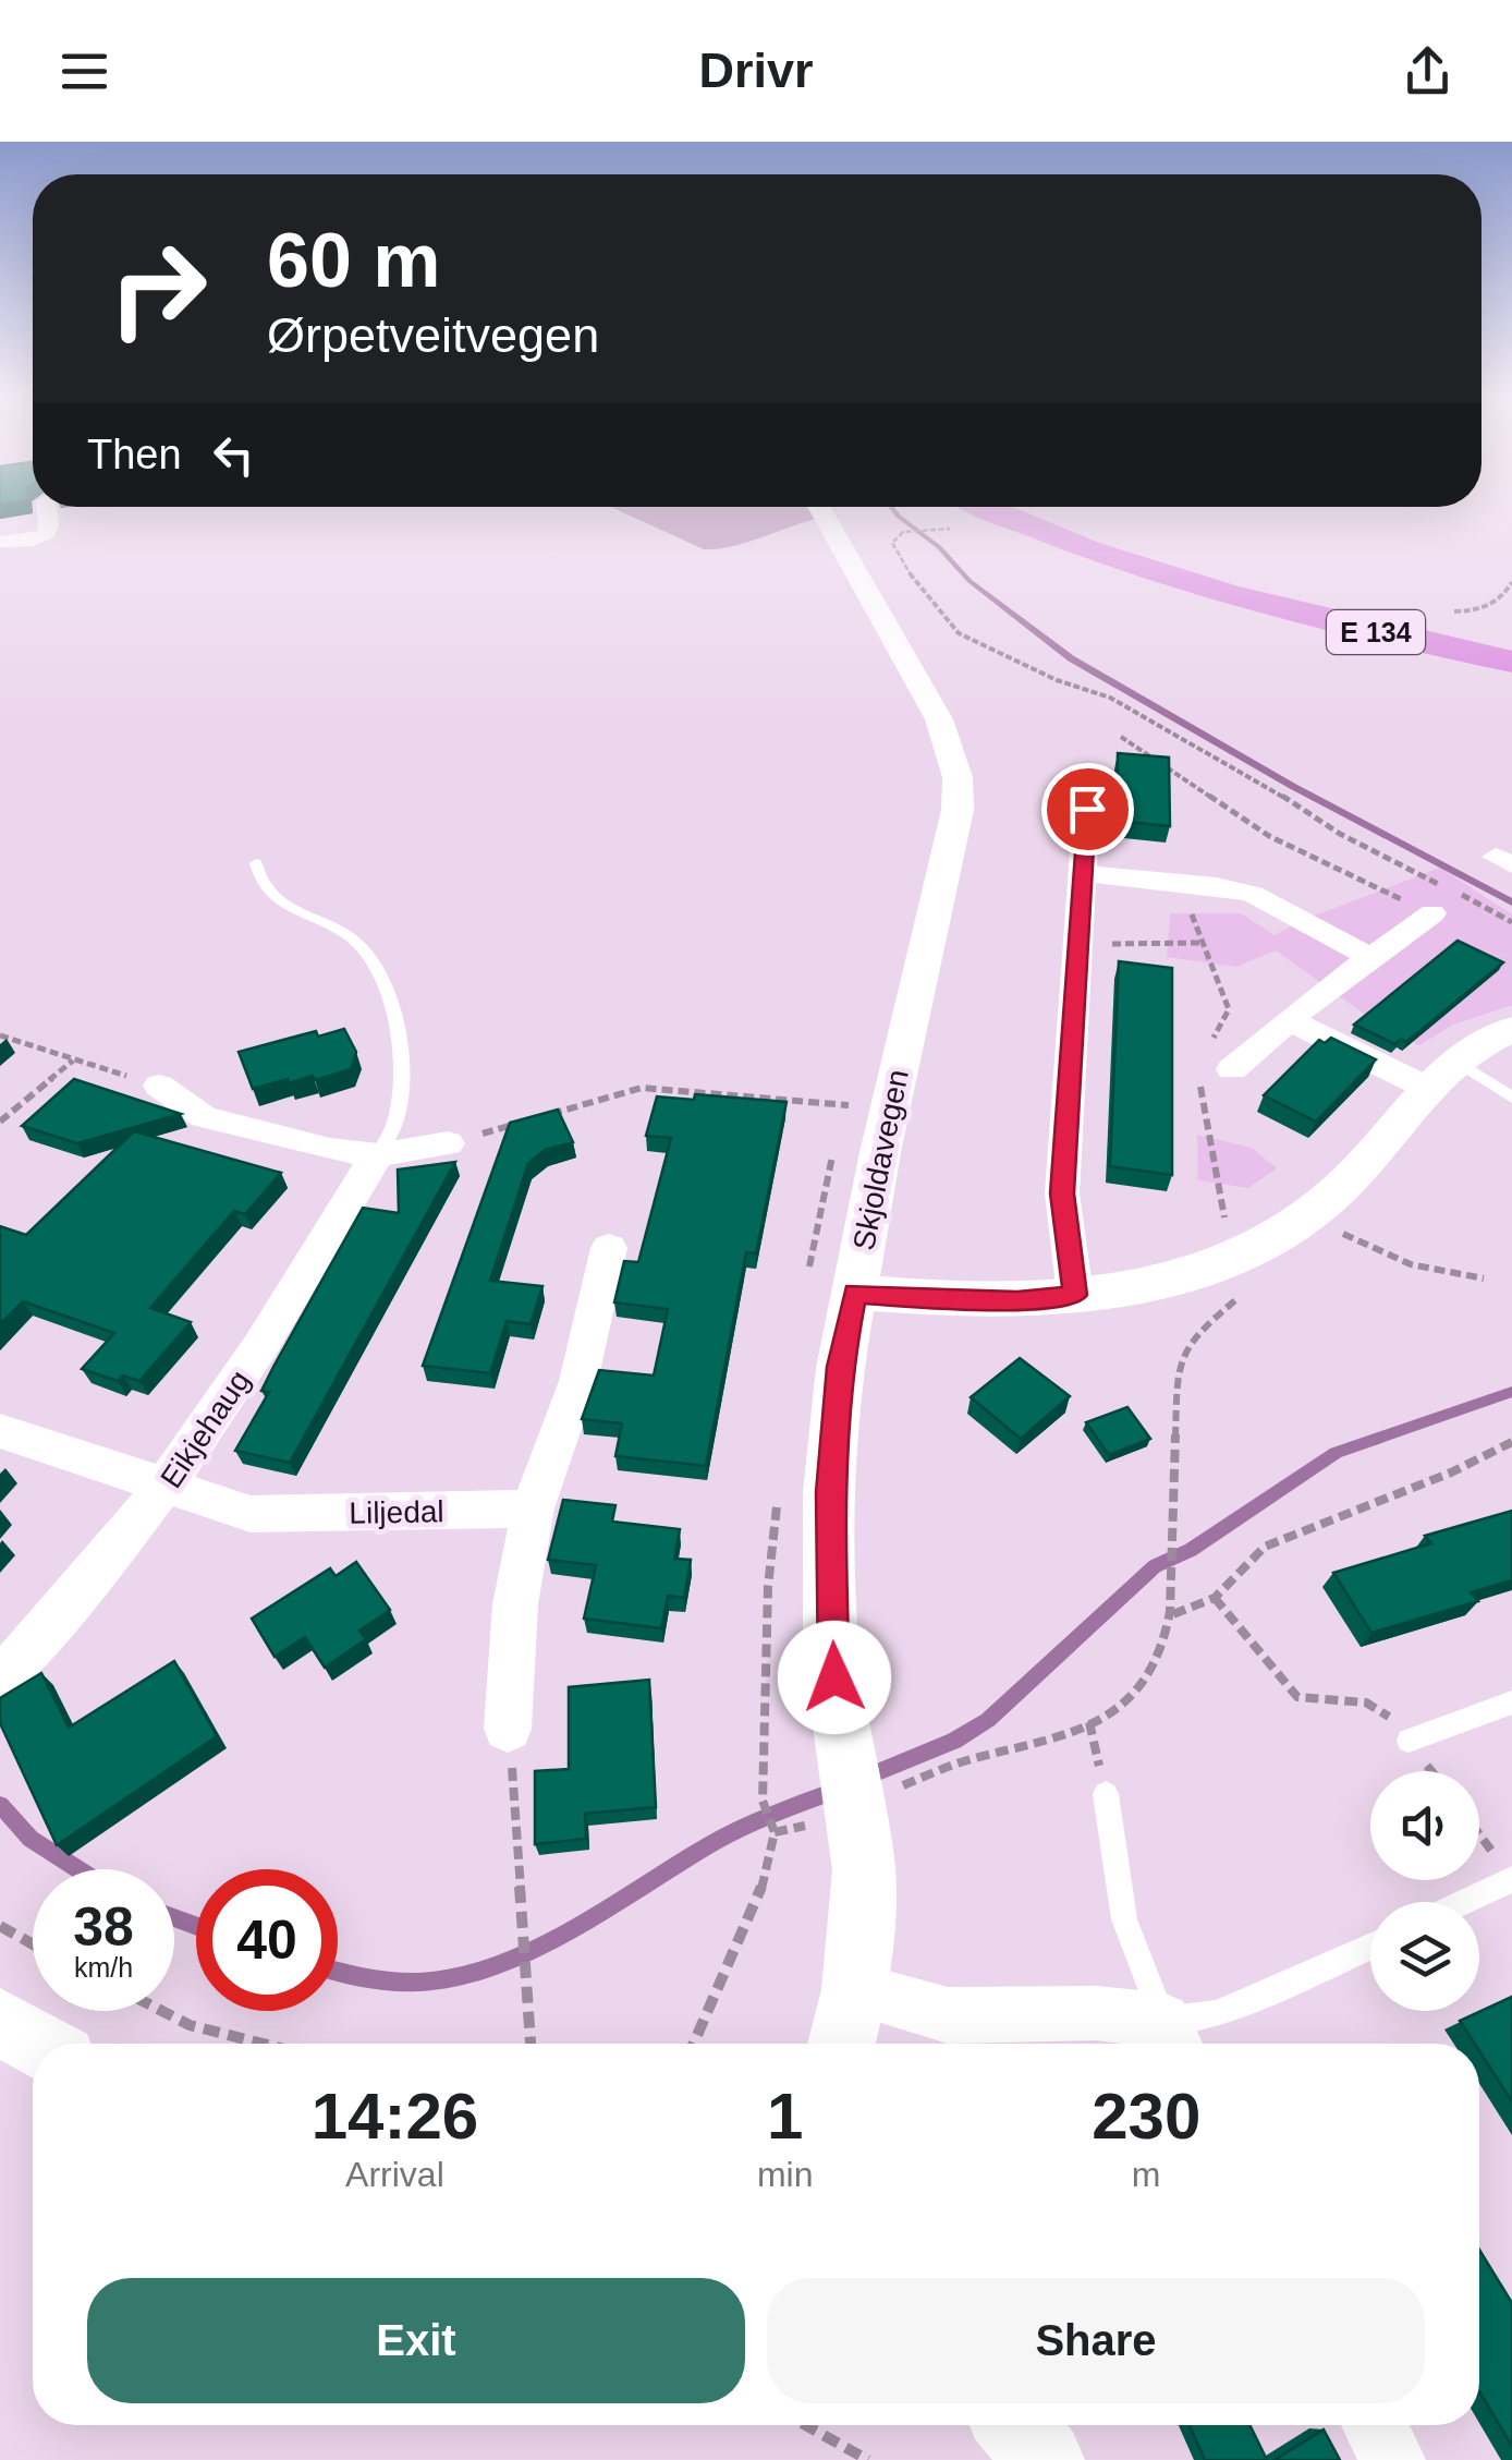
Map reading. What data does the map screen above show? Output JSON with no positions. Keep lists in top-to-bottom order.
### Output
{
  "streets": {
    "highway": ["E 134"],
    "street": ["Skjoldavegen", "Eikjehaug", "Liljedal"]
  },
  "crossings": [
    ["Eikjehaug", "Liljedal"]
  ],
  "page": {
    "header": "Drivr",
    "turn": ["60 m", "Ørpetveitvegen"],
    "then": "Then",
    "speed": "38 km/h",
    "limit": "40",
    "eta": [
      "14:26",
      "Arrival",
      "1",
      "min",
      "230",
      "m"
    ],
    "buttons": ["Exit", "Share"]
  }
}
